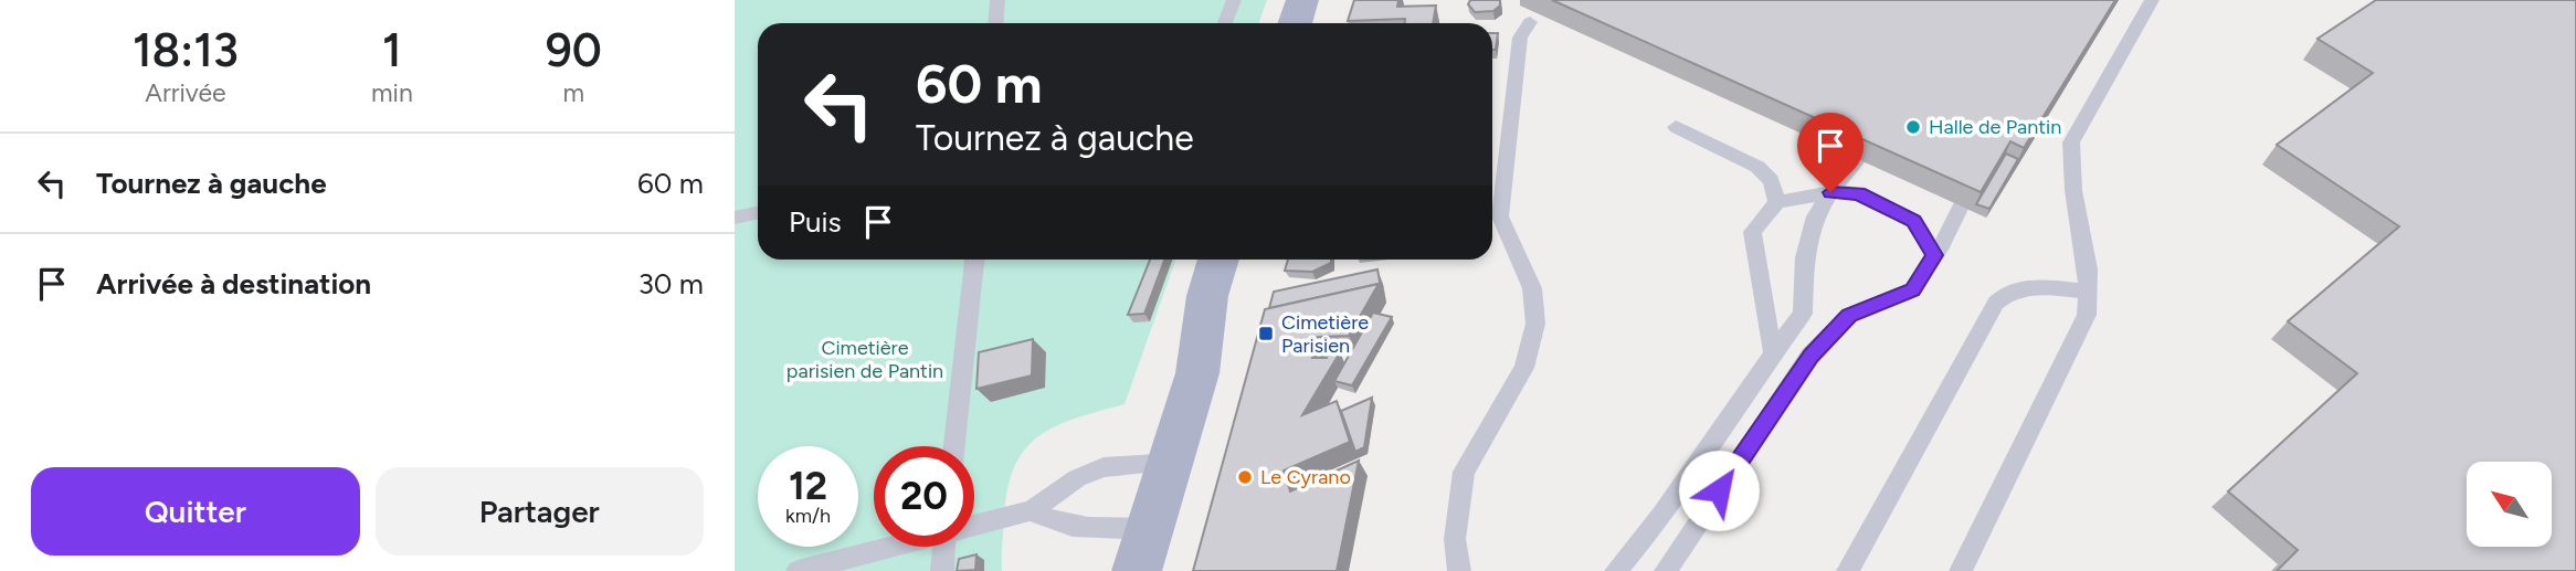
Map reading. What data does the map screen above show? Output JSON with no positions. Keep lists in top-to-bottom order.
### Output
{
  "parks": ["Cimetière parisien de Pantin"],
  "places": {
    "other": ["Halle de Pantin", "Le Cyrano"],
    "transit": ["Cimetière Parisien"]
  },
  "north": "top left",
  "page": {
    "eta": [
      "18:13",
      "Arrivée",
      "1",
      "min",
      "90",
      "m"
    ],
    "turn": ["60 m", "Tournez à gauche"],
    "list": [
      {
        "name": "Tournez à gauche",
        "value": "60 m"
      },
      {
        "name": "Arrivée à destination",
        "value": "30 m"
      }
    ],
    "then": "Puis",
    "speed": "12 km/h",
    "limit": "20",
    "buttons": ["Quitter", "Partager"]
  }
}
